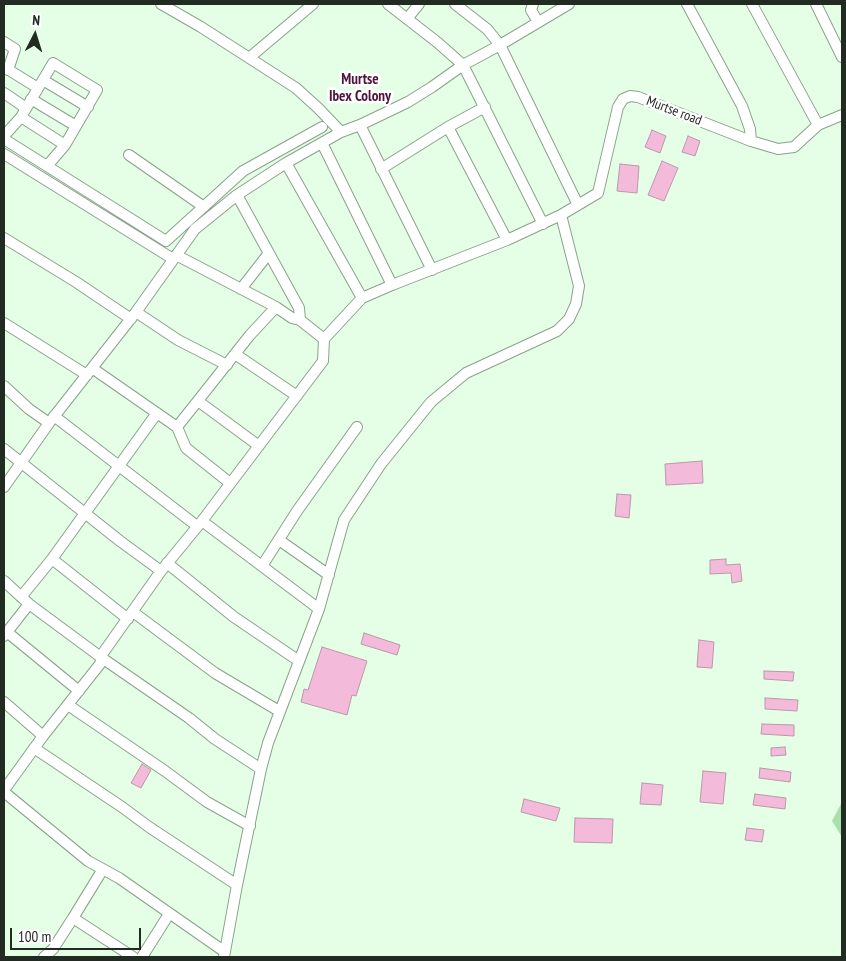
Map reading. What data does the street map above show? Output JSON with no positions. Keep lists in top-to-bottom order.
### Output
{
  "streets": {
    "street": ["Murtse road"]
  },
  "districts": ["Murtse Ibex Colony"],
  "scale_bar": "100 m",
  "north": "top"
}
